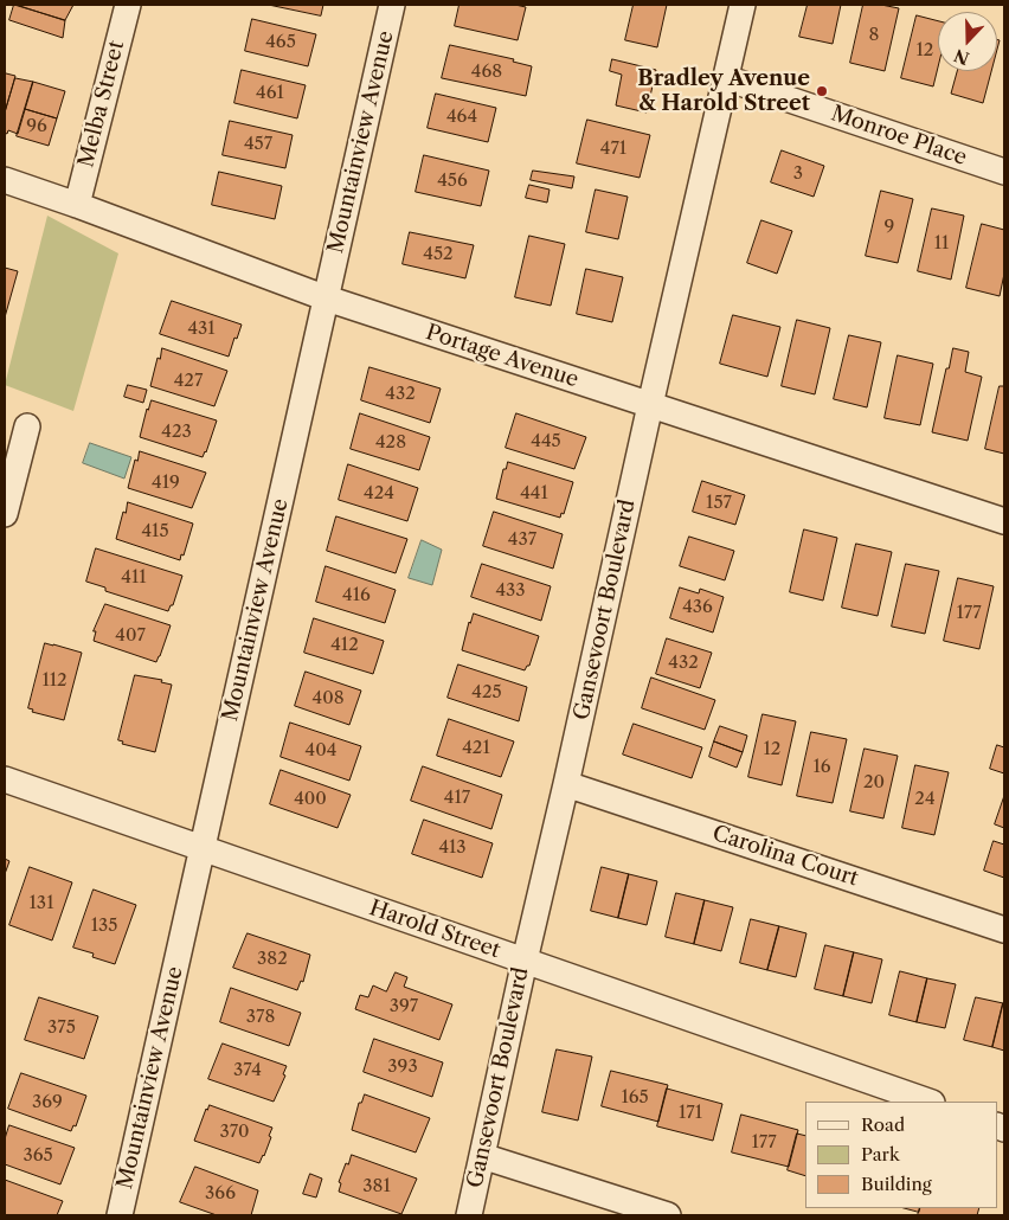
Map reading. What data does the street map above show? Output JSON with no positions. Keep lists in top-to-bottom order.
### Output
{
  "streets": {
    "street": [
      "Melba Street",
      "Monroe Place",
      "Mountainview Avenue",
      "Portage Avenue",
      "Gansevoort Boulevard",
      "Carolina Court",
      "Harold Street"
    ]
  },
  "crossings": [
    ["Melba Street", "Portage Avenue"],
    ["Monroe Place", "Gansevoort Boulevard"],
    ["Mountainview Avenue", "Portage Avenue"],
    ["Mountainview Avenue", "Harold Street"],
    ["Portage Avenue", "Gansevoort Boulevard"],
    ["Gansevoort Boulevard", "Carolina Court"],
    ["Gansevoort Boulevard", "Harold Street"]
  ],
  "places": ["Bradley Avenue & Harold Street"],
  "house_numbers": [
    "8",
    "465",
    "12",
    "468",
    "461",
    "464",
    "96",
    "457",
    "471",
    "3",
    "456",
    "9",
    "11",
    "452",
    "431",
    "427",
    "432",
    "423",
    "445",
    "428",
    "419",
    "424",
    "441",
    "157",
    "415",
    "437",
    "411",
    "433",
    "416",
    "436",
    "177",
    "407",
    "412",
    "432",
    "112",
    "425",
    "408",
    "421",
    "12",
    "404",
    "16",
    "20",
    "417",
    "400",
    "24",
    "413",
    "131",
    "135",
    "382",
    "397",
    "378",
    "375",
    "393",
    "374",
    "165",
    "369",
    "171",
    "370",
    "177",
    "365",
    "381",
    "366"
  ],
  "legend": ["Road", "Park", "Building"],
  "north": "bottom"
}
